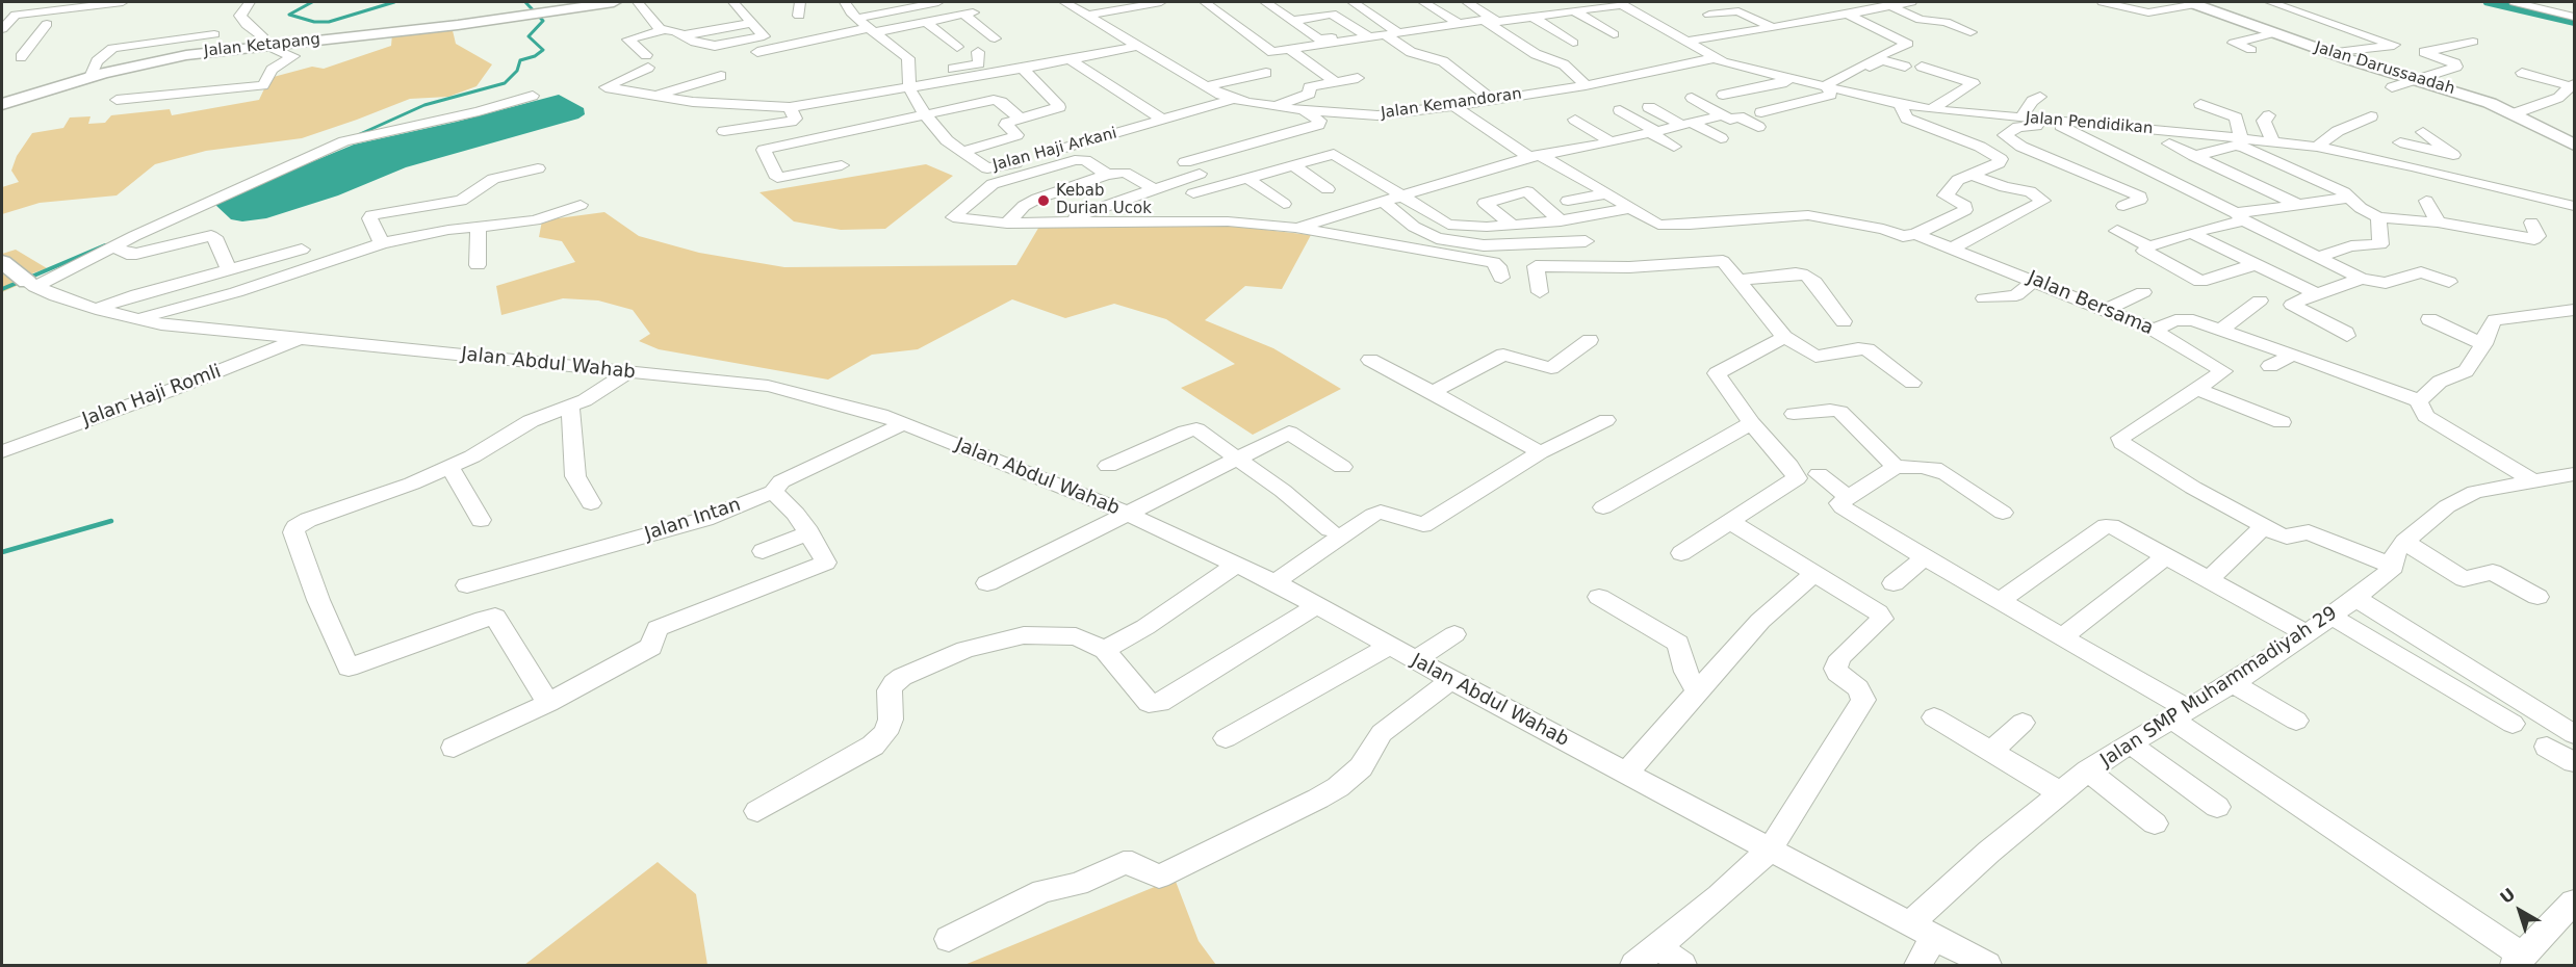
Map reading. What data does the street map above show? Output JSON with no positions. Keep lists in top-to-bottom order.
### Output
{
  "streets": {
    "street": [
      "Jalan Ketapang",
      "Jalan Darussaadah",
      "Jalan Kemandoran",
      "Jalan Pendidikan",
      "Jalan Haji Arkani",
      "Jalan Bersama",
      "Jalan Abdul Wahab",
      "Jalan Haji Romli",
      "Jalan Intan",
      "Jalan SMP Muhammadiyah 29"
    ]
  },
  "crossings": [
    ["Jalan Kemandoran", "Jalan Pendidikan"],
    ["Jalan Kemandoran", "Jalan Haji Arkani"],
    ["Jalan Kemandoran", "Jalan Bersama"],
    ["Jalan Bersama", "Jalan SMP Muhammadiyah 29"],
    ["Jalan Abdul Wahab", "Jalan Haji Romli"],
    ["Jalan Abdul Wahab", "Jalan Intan"],
    ["Jalan Abdul Wahab", "Jalan SMP Muhammadiyah 29"]
  ],
  "places": ["Kebab Durian Ucok"],
  "north": "top left"
}
